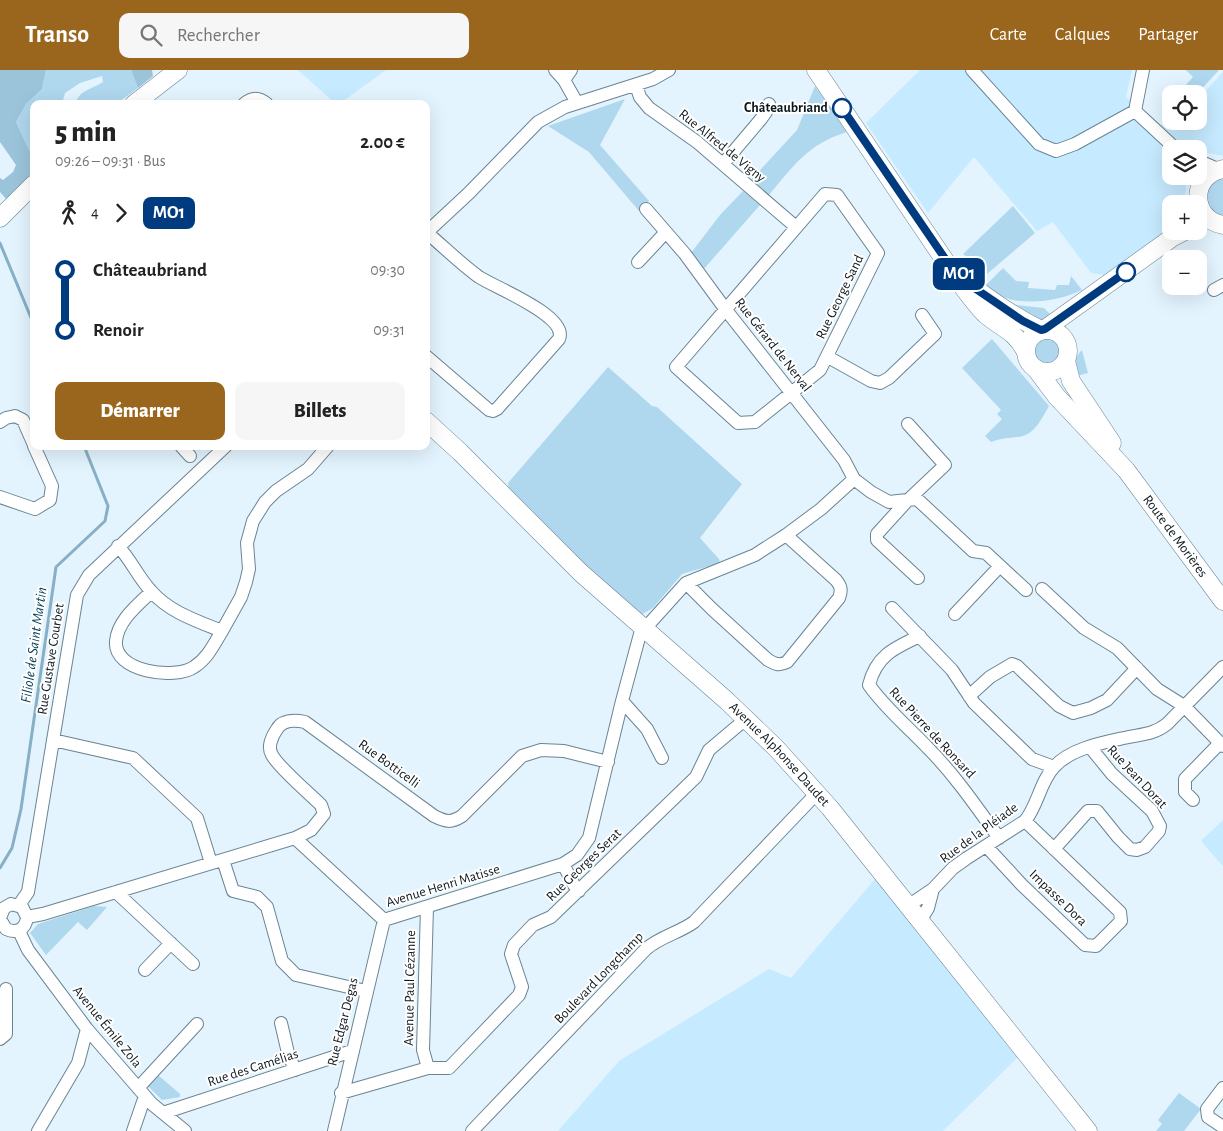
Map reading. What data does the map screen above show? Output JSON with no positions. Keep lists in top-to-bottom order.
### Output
{
  "streets": {
    "street": [
      "Rue Alfred de Vigny",
      "Rue George Sand",
      "Rue Gérard de Nerval",
      "Route de Morières",
      "Rue Gustave Courbet",
      "Rue Pierre de Ronsard",
      "Avenue Alphonse Daudet",
      "Rue Botticelli",
      "Rue Jean Dorat",
      "Rue de la Pléiade",
      "Rue Georges Serat",
      "Avenue Henri Matisse",
      "Impasse Dora",
      "Boulevard Longchamp",
      "Avenue Paul Cézanne",
      "Rue Edgar Degas",
      "Avenue Émile Zola",
      "Rue des Camélias"
    ]
  },
  "crossings": [
    ["Rue Alfred de Vigny", "Rue George Sand"],
    ["Rue George Sand", "Rue Gérard de Nerval"],
    ["Rue Gustave Courbet", "Avenue Émile Zola"],
    ["Rue Pierre de Ronsard", "Rue de la Pléiade"],
    ["Avenue Alphonse Daudet", "Rue de la Pléiade"],
    ["Avenue Alphonse Daudet", "Rue Georges Serat"],
    ["Avenue Alphonse Daudet", "Avenue Henri Matisse"],
    ["Avenue Alphonse Daudet", "Boulevard Longchamp"],
    ["Rue Botticelli", "Avenue Henri Matisse"],
    ["Rue Jean Dorat", "Rue de la Pléiade"],
    ["Rue Jean Dorat", "Impasse Dora"],
    ["Rue de la Pléiade", "Impasse Dora"],
    ["Rue Georges Serat", "Avenue Paul Cézanne"],
    ["Rue Georges Serat", "Rue Edgar Degas"],
    ["Avenue Henri Matisse", "Avenue Paul Cézanne"],
    ["Avenue Henri Matisse", "Rue Edgar Degas"],
    ["Rue Edgar Degas", "Rue des Camélias"],
    ["Avenue Émile Zola", "Rue des Camélias"]
  ],
  "water": ["Filiole de Saint Martin"],
  "places": ["Châteaubriand"],
  "lines": ["bus line MO1"],
  "page": {
    "header": "Transo",
    "search": "Rechercher",
    "nav": ["Carte", "Calques", "Partager"],
    "on_map": "MO1",
    "map_buttons": ["+", "−"],
    "heading": ["5 min", "09:26 – 09:31 · Bus", "2.00 €"],
    "legs": ["4", "MO1"],
    "list": [
      {
        "name": "Châteaubriand",
        "value": "09:30"
      },
      {
        "name": "Renoir",
        "value": "09:31"
      }
    ],
    "buttons": ["Démarrer", "Billets"]
  }
}
